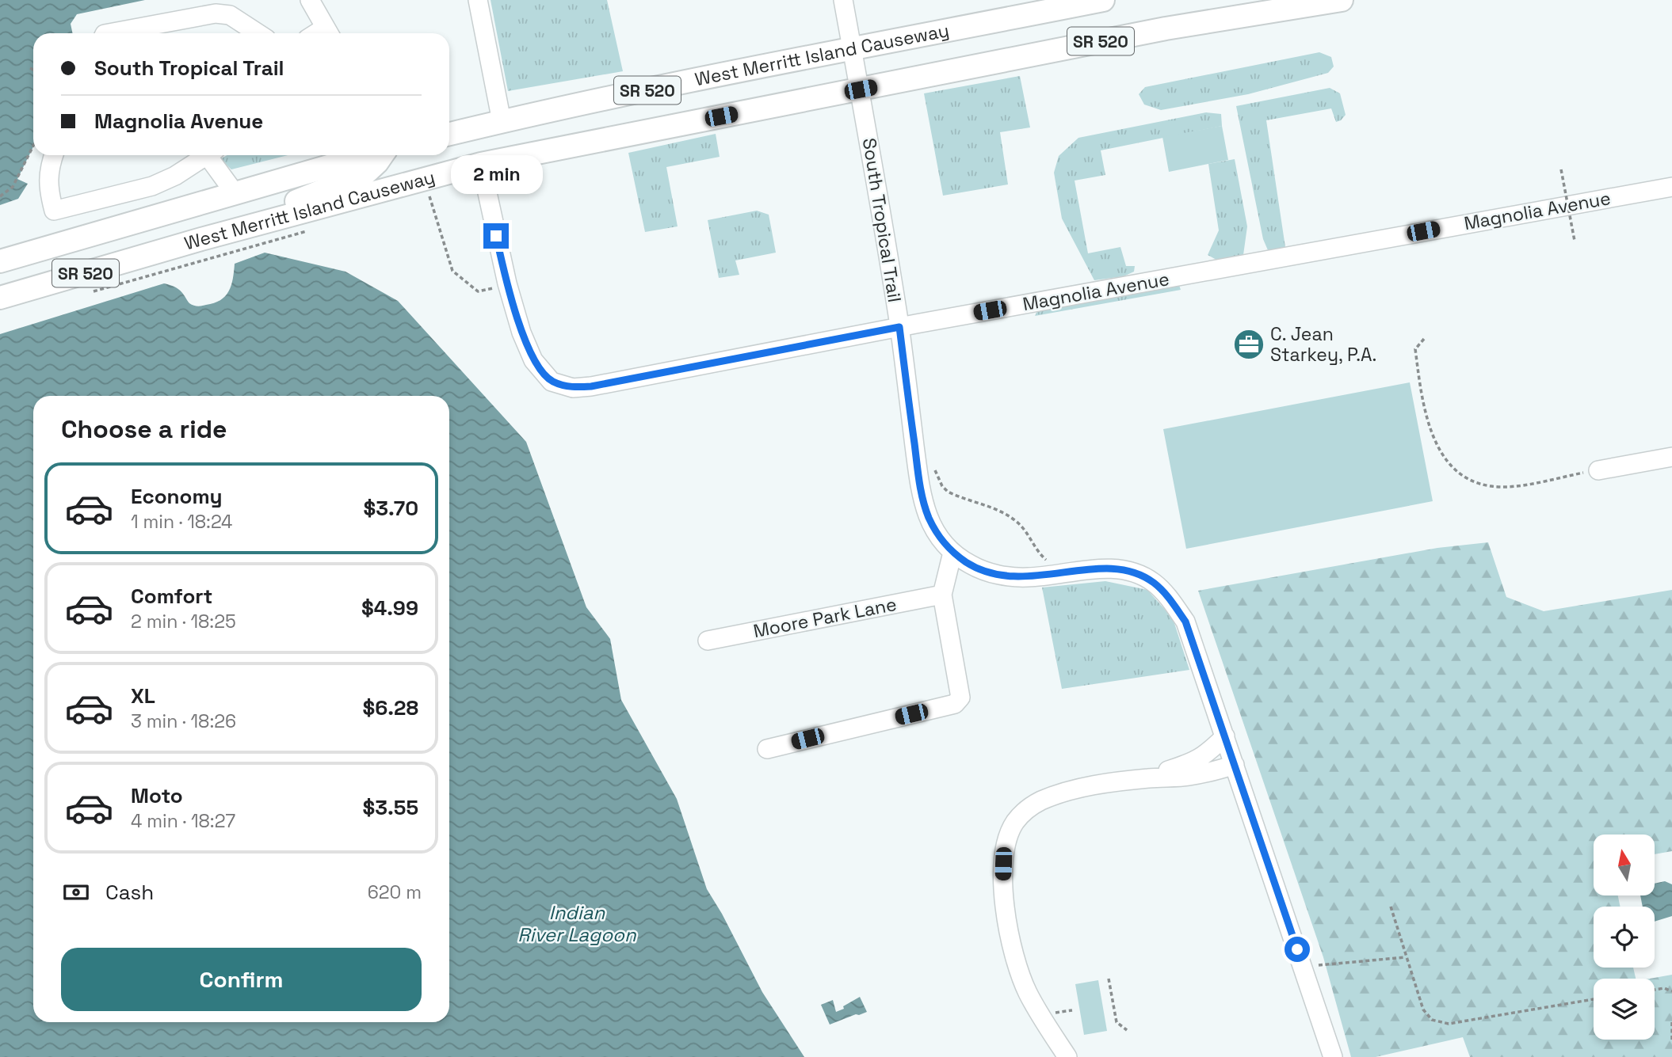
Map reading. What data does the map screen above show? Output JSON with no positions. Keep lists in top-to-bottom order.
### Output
{
  "streets": {
    "main road": ["SR 520", "West Merritt Island Causeway"],
    "street": ["Magnolia Avenue", "South Tropical Trail", "Moore Park Lane"]
  },
  "crossings": [
    ["West Merritt Island Causeway", "Magnolia Avenue"],
    ["West Merritt Island Causeway", "South Tropical Trail"],
    ["Magnolia Avenue", "South Tropical Trail"]
  ],
  "water": ["Indian River Lagoon"],
  "places": {
    "office": ["C. Jean Starkey, P.A."]
  },
  "north": "top",
  "page": {
    "banner": ["South Tropical Trail", "Magnolia Avenue"],
    "bubble": "2 min",
    "heading": "Choose a ride",
    "list": [
      {
        "name": "Economy",
        "note": "1 min · 18:24",
        "value": "$3.70"
      },
      {
        "name": "Comfort",
        "note": "2 min · 18:25",
        "value": "$4.99"
      },
      {
        "name": "XL",
        "note": "3 min · 18:26",
        "value": "$6.28"
      },
      {
        "name": "Moto",
        "note": "4 min · 18:27",
        "value": "$3.55"
      }
    ],
    "pay": ["Cash", "620 m"],
    "buttons": "Confirm"
  }
}
